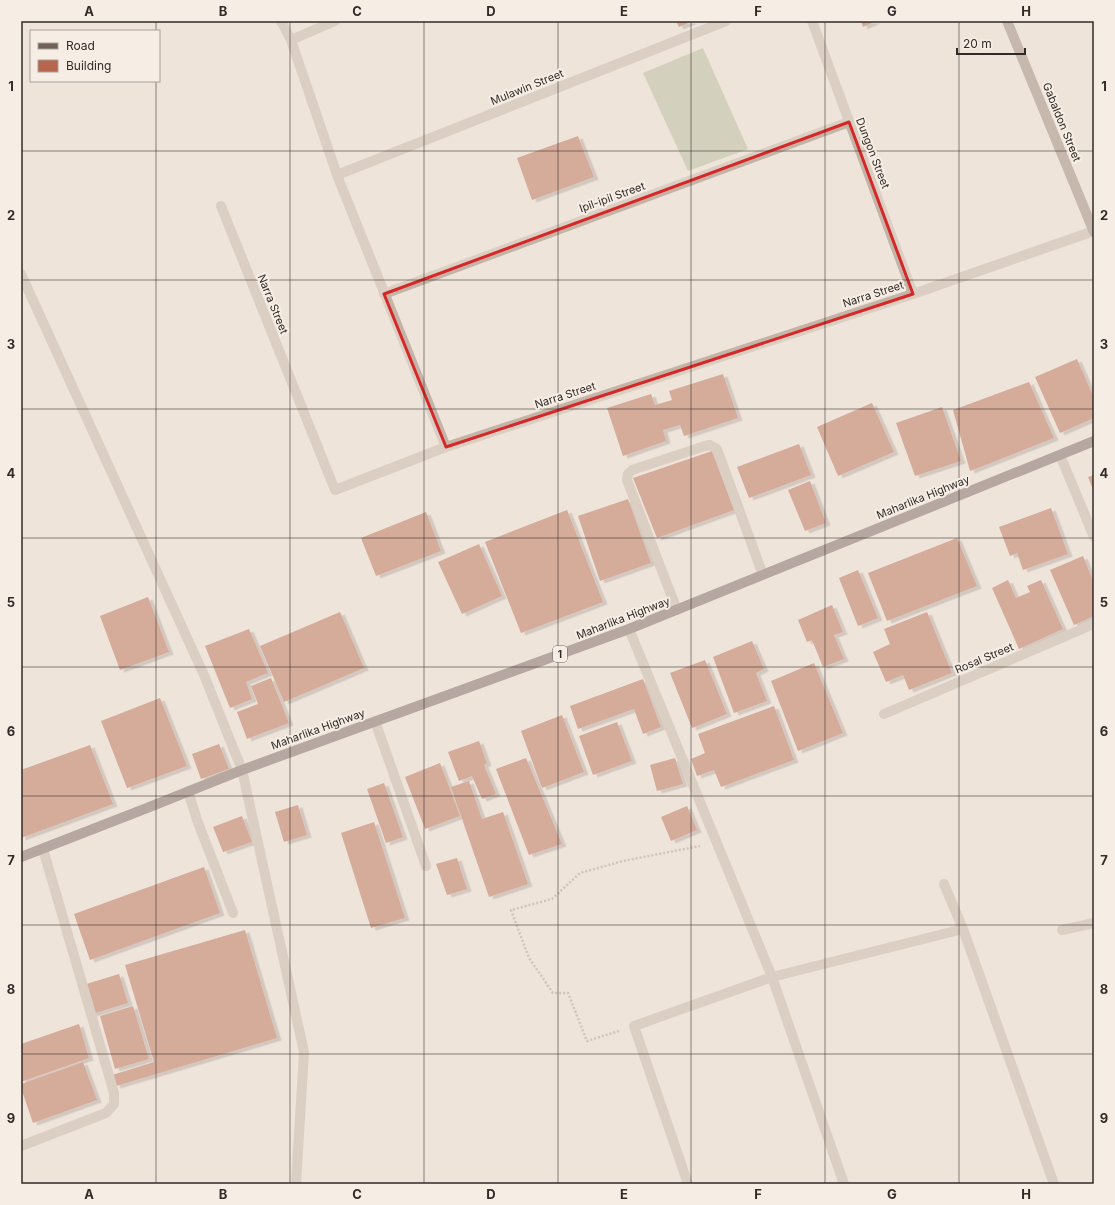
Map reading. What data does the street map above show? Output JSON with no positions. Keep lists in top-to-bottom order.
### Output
{
  "streets": {
    "main road": ["Gabaldon Street", "Maharlika Highway", "1"],
    "street": [
      "Mulawin Street",
      "Dungon Street",
      "Ipil-ipil Street",
      "Narra Street",
      "Rosal Street"
    ]
  },
  "crossings": [
    ["Gabaldon Street", "Narra Street"],
    ["Dungon Street", "Ipil-ipil Street"],
    ["Dungon Street", "Narra Street"]
  ],
  "legend": ["Road", "Building"],
  "scale_bar": "20 m",
  "grid": {
    "columns": [
      "A",
      "B",
      "C",
      "D",
      "E",
      "F",
      "G",
      "H"
    ],
    "rows": [
      "1",
      "2",
      "3",
      "4",
      "5",
      "6",
      "7",
      "8",
      "9"
    ]
  }
}
